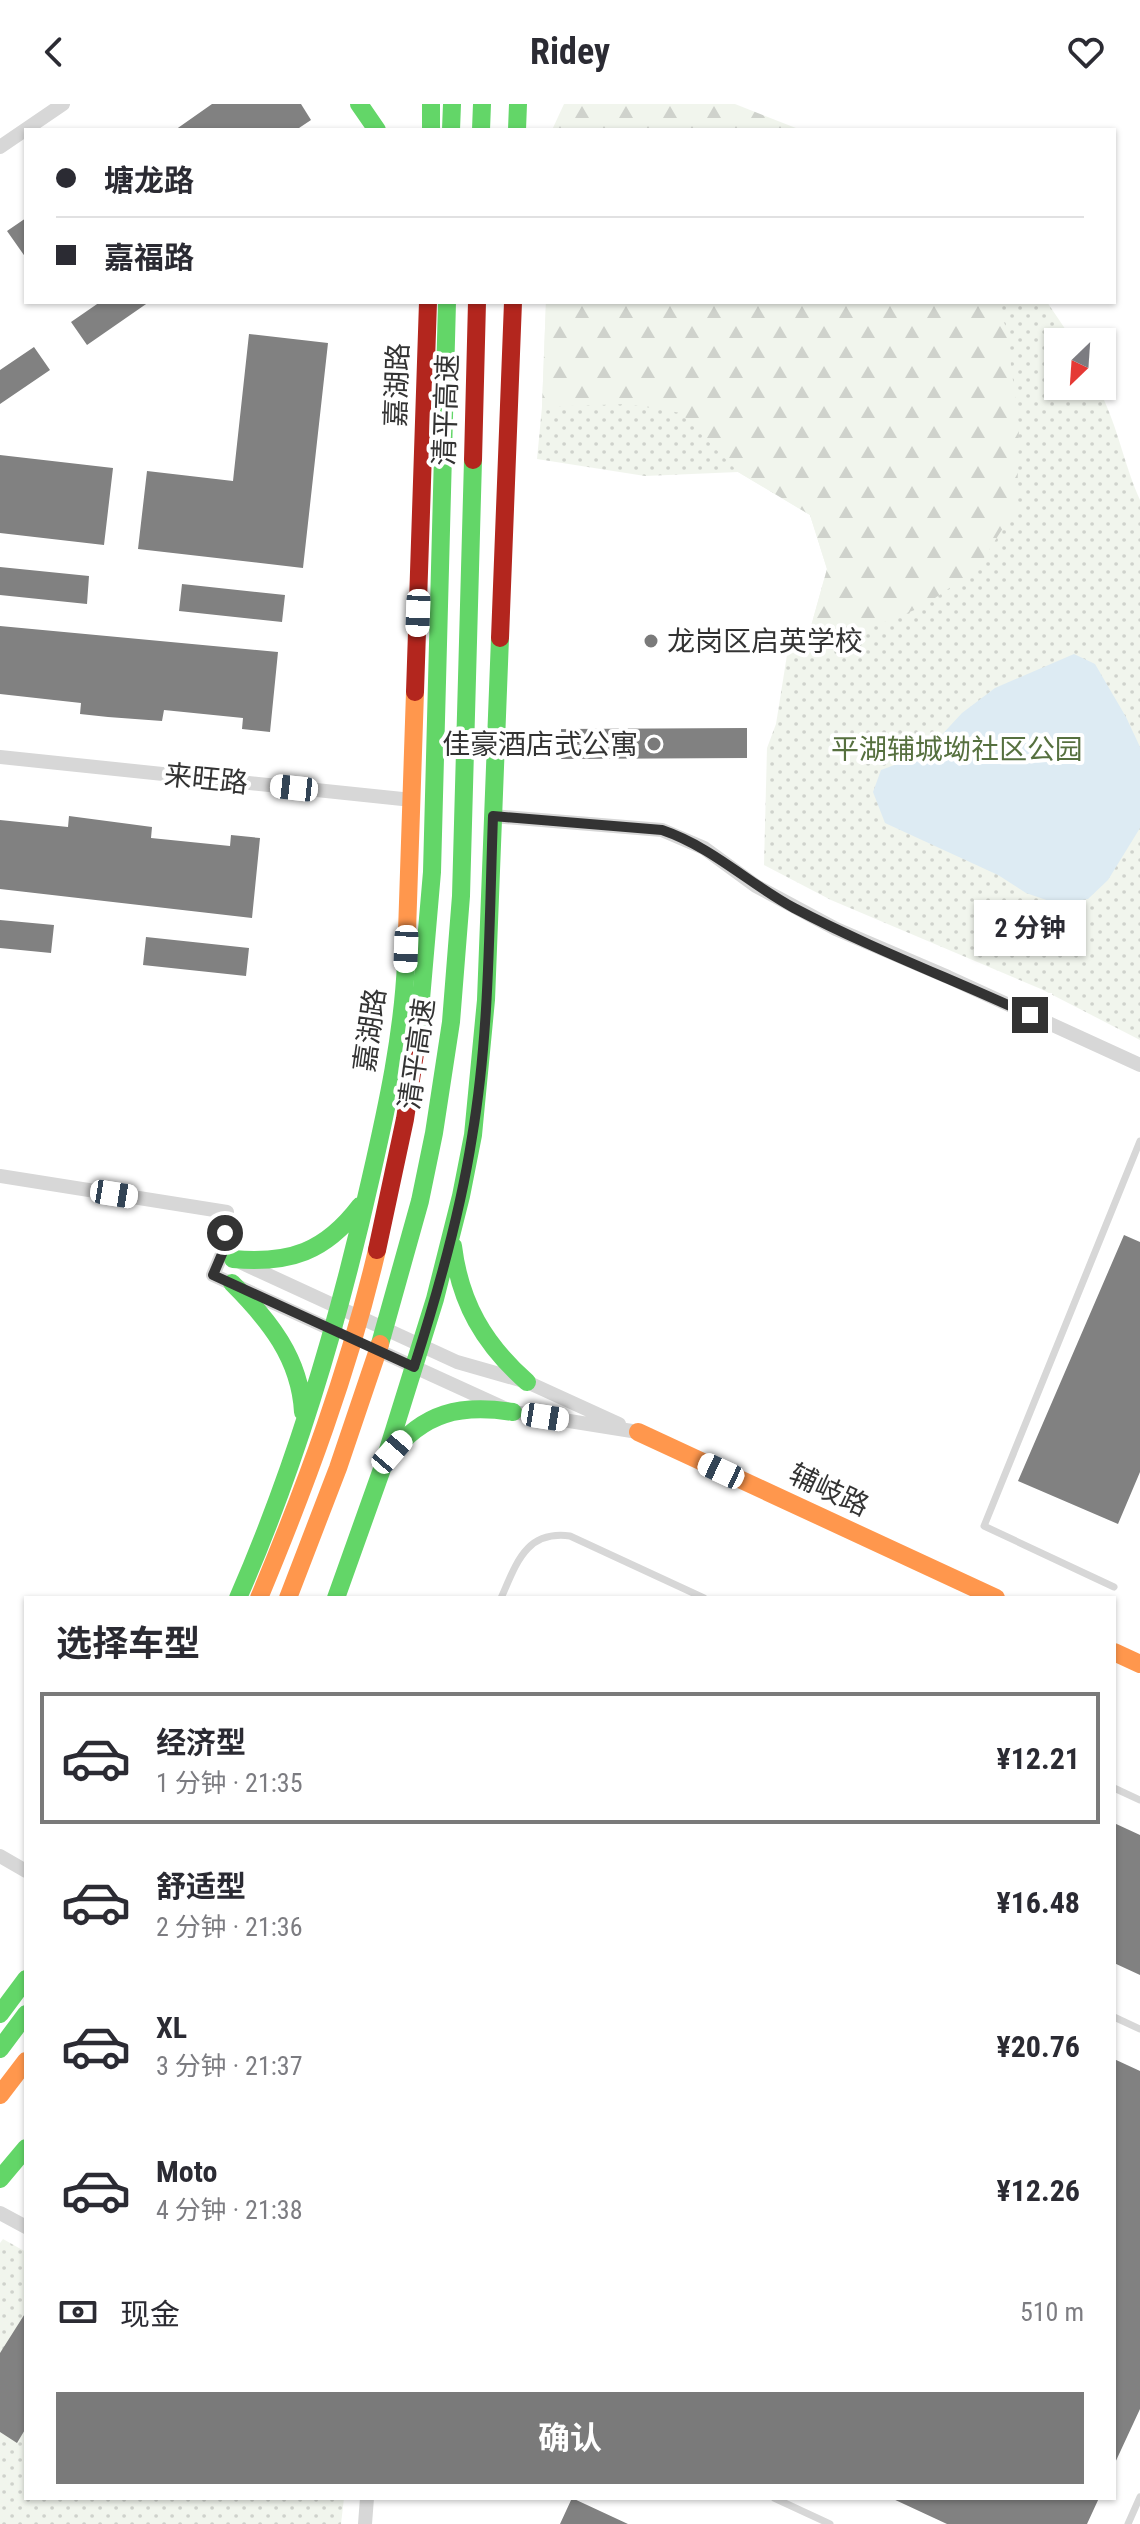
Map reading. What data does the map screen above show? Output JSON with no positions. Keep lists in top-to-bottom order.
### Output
{
  "streets": {
    "main road": ["嘉湖路", "清平高速", "辅岐路"],
    "street": ["来旺路"]
  },
  "crossings": [
    ["嘉湖路", "来旺路"]
  ],
  "parks": ["平湖辅城坳社区公园"],
  "places": ["龙岗区启英学校", "佳豪酒店式公寓"],
  "north": "bottom left",
  "page": {
    "header": "Ridey",
    "banner": ["塘龙路", "嘉福路"],
    "bubble": "2 分钟",
    "heading": "选择车型",
    "list": [
      {
        "name": "经济型",
        "note": "1 分钟 · 21:35",
        "value": "¥12.21"
      },
      {
        "name": "舒适型",
        "note": "2 分钟 · 21:36",
        "value": "¥16.48"
      },
      {
        "name": "XL",
        "note": "3 分钟 · 21:37",
        "value": "¥20.76"
      },
      {
        "name": "Moto",
        "note": "4 分钟 · 21:38",
        "value": "¥12.26"
      }
    ],
    "pay": ["现金", "510 m"],
    "buttons": "确认"
  }
}
